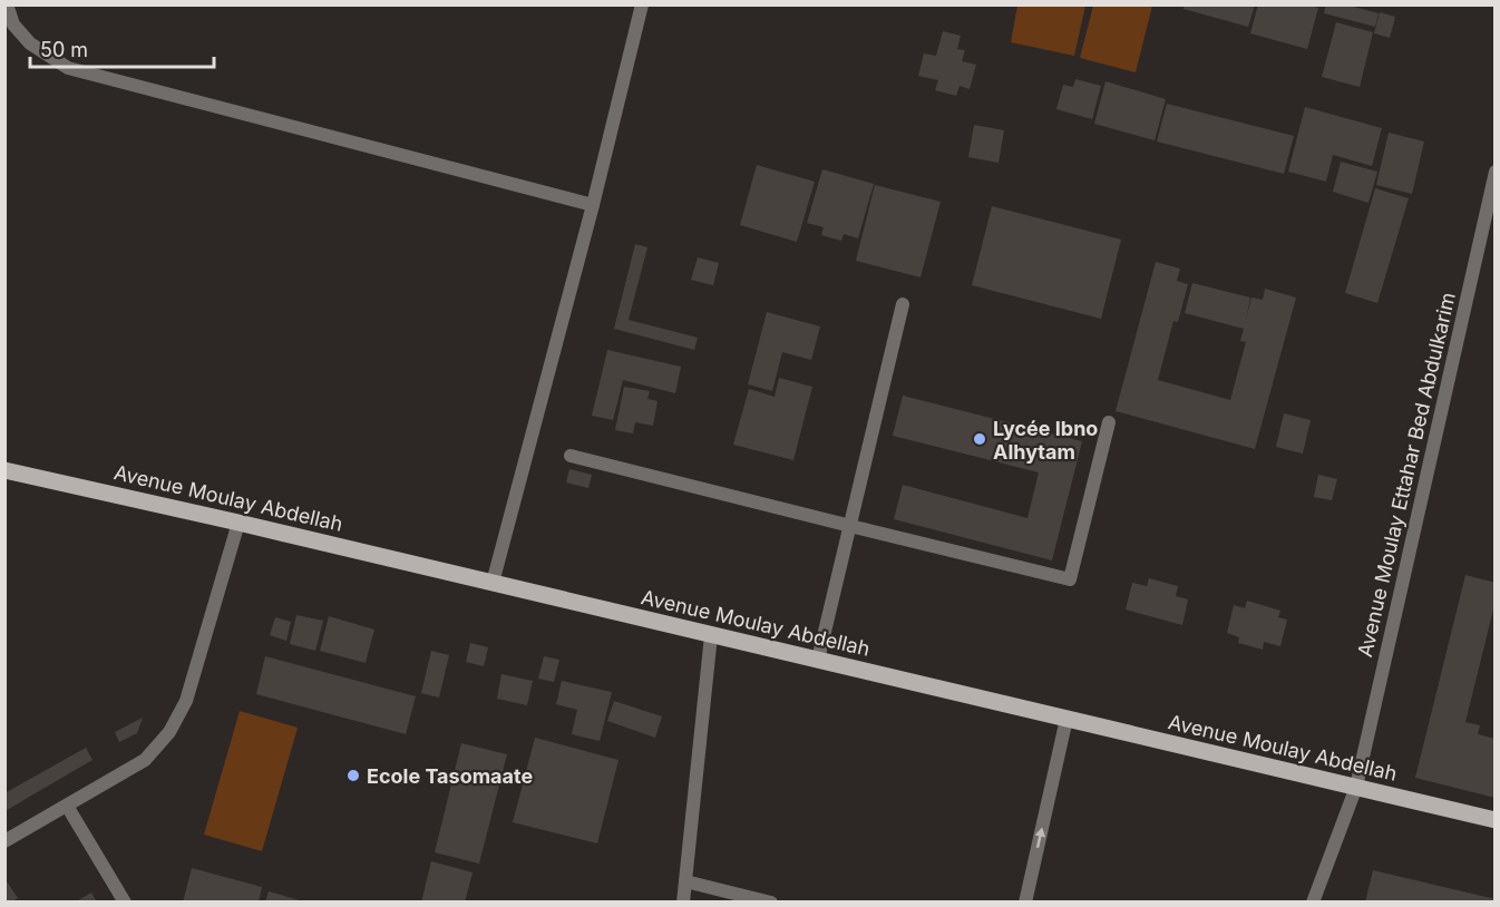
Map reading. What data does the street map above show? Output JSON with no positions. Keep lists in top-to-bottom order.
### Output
{
  "streets": {
    "main road": ["Avenue Moulay Abdellah"],
    "street": ["Avenue Moulay Ettahar Bed Abdulkarim"]
  },
  "crossings": [
    ["Avenue Moulay Ettahar Bed Abdulkarim", "Avenue Moulay Abdellah"]
  ],
  "places": ["Lycée Ibno Alhytam", "Ecole Tasomaate"],
  "scale_bar": "50 m"
}
